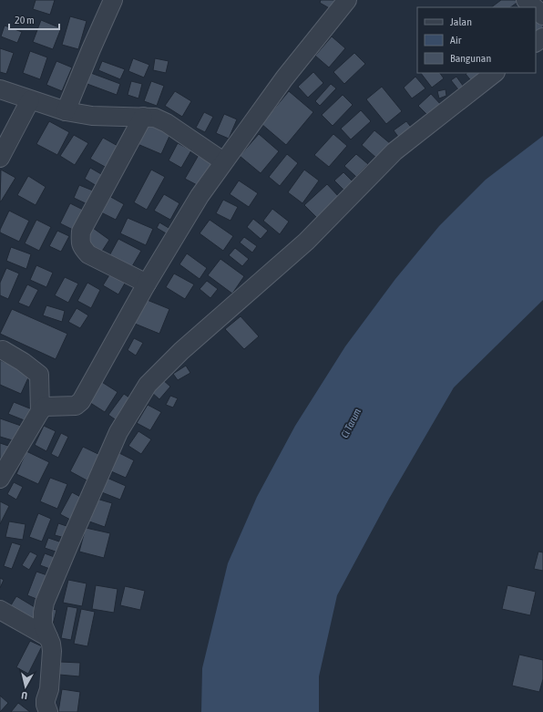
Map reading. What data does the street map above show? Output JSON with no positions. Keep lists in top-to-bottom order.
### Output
{
  "water": ["Ci Tarum"],
  "legend": ["Jalan", "Air", "Bangunan"],
  "scale_bar": "20 m",
  "north": "bottom"
}
